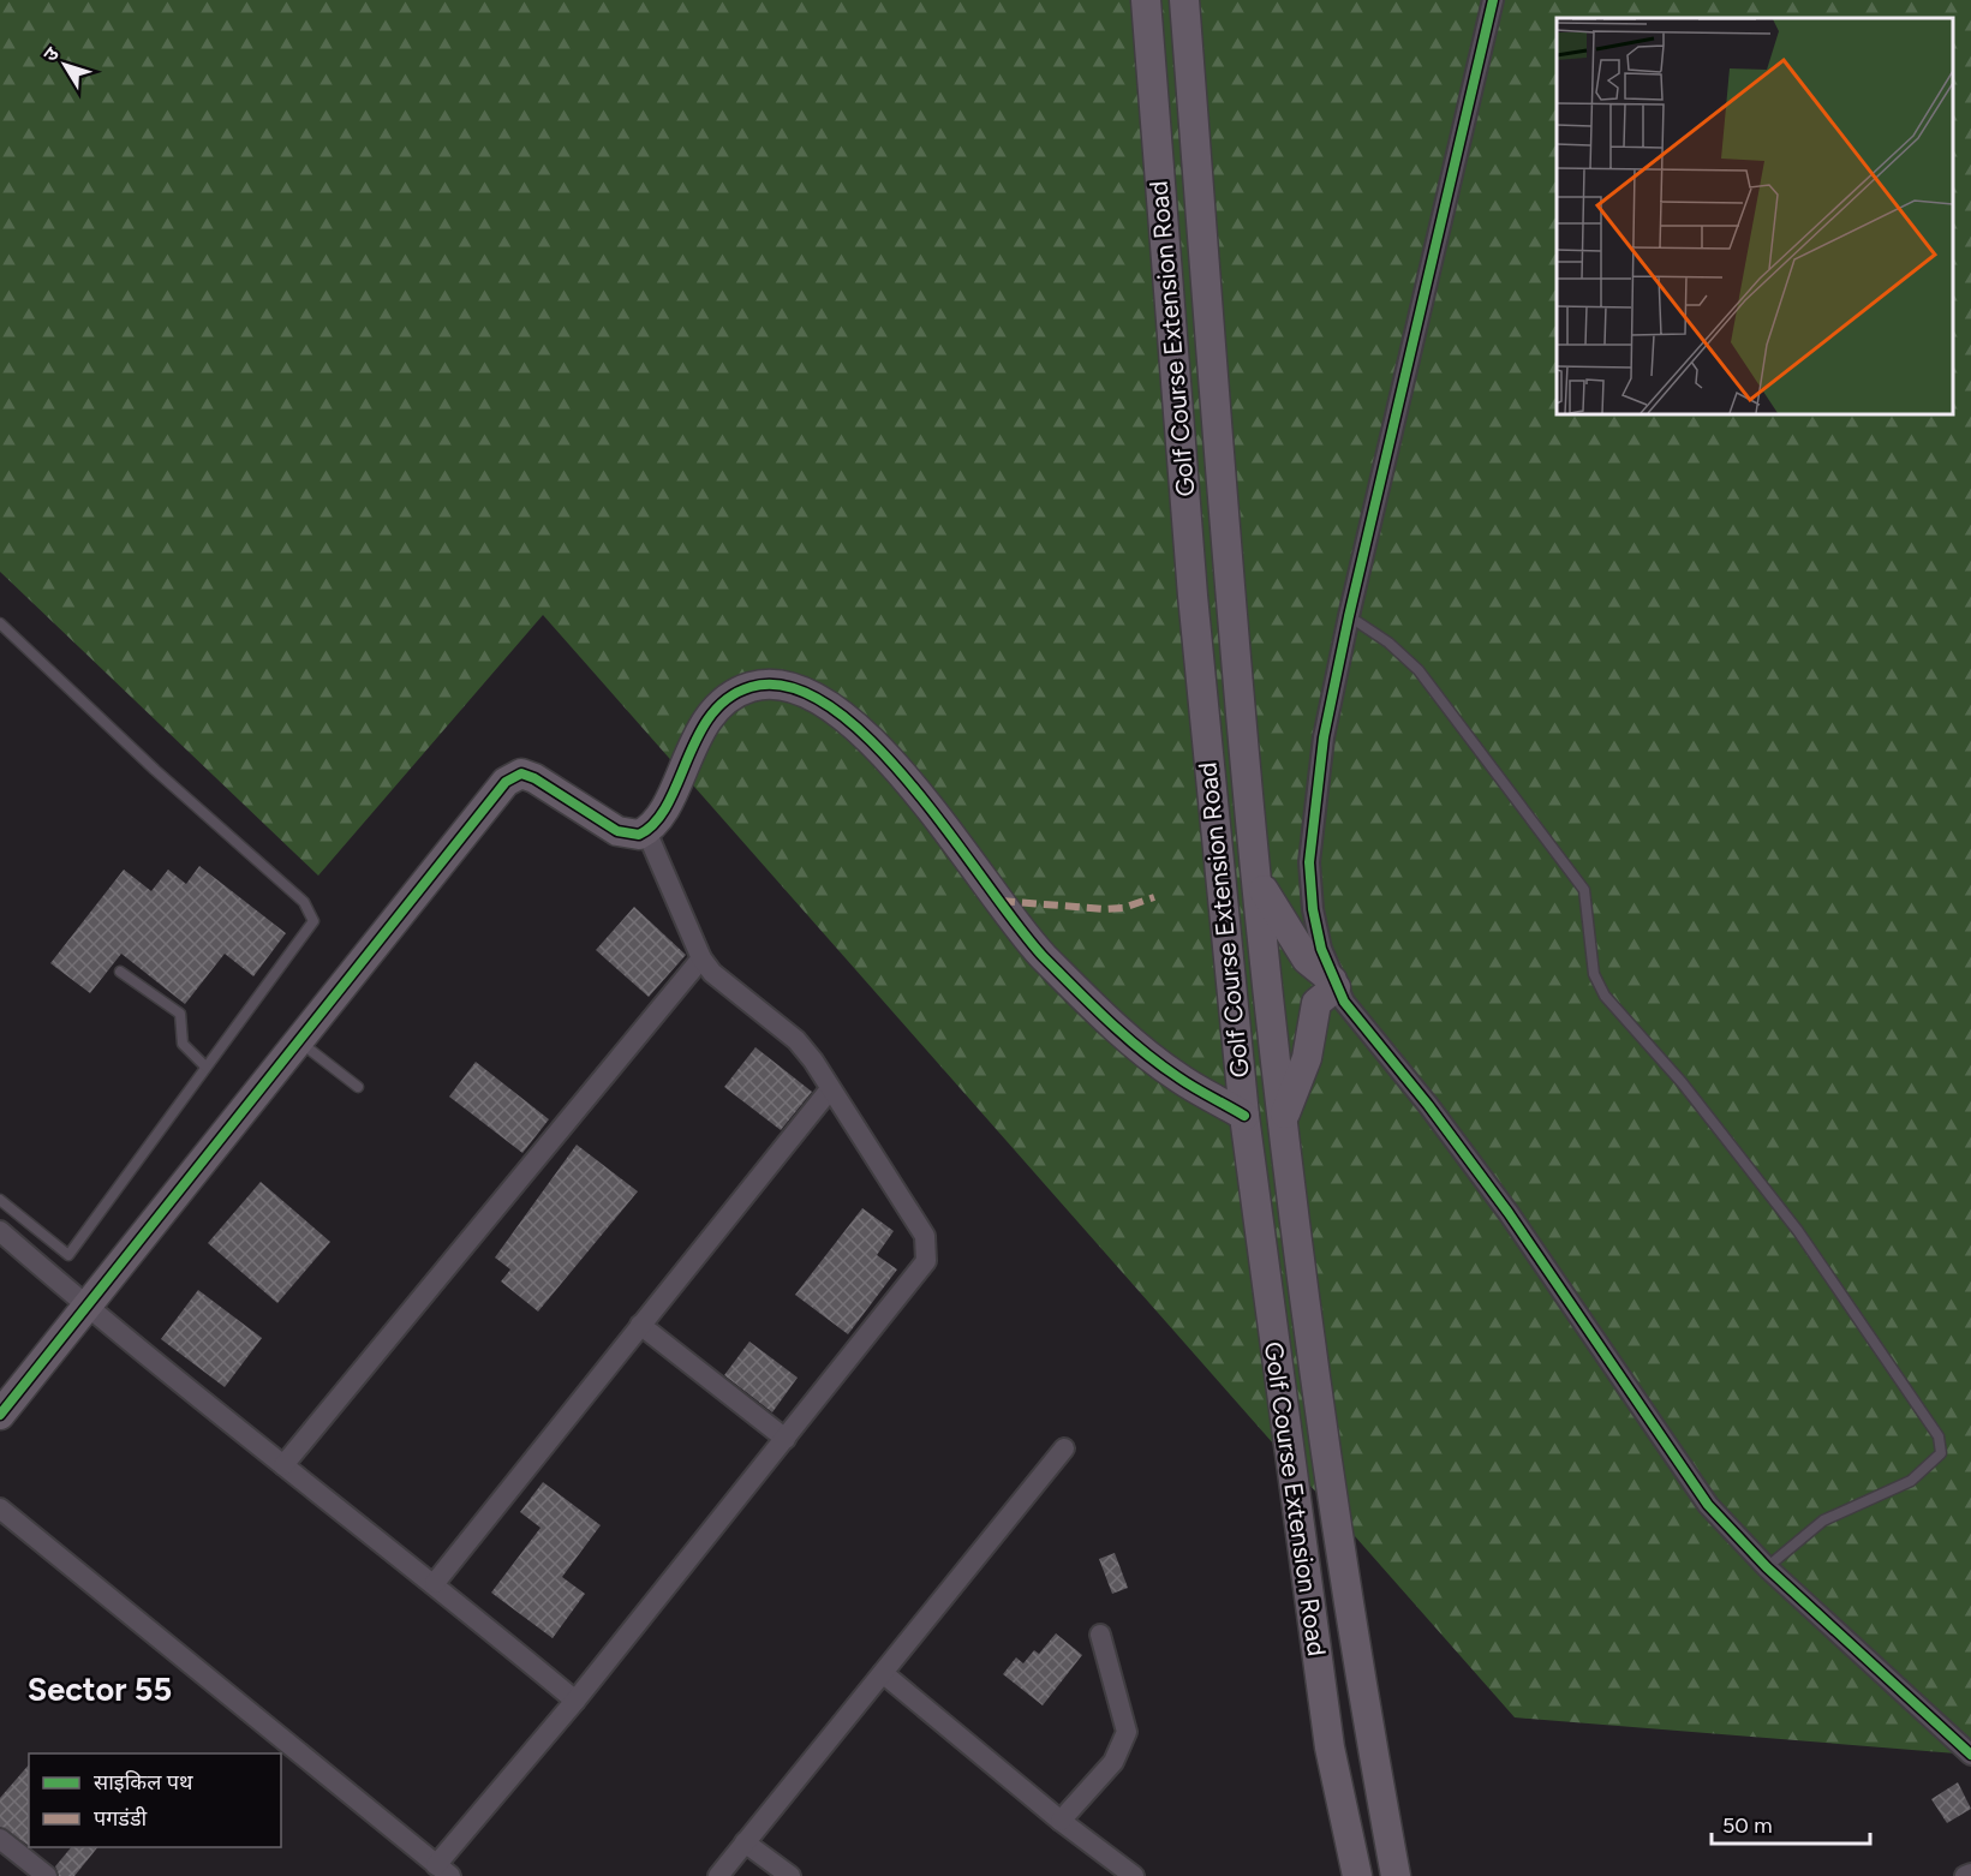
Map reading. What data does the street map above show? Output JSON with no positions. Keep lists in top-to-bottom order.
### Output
{
  "streets": {
    "main road": ["Golf Course Extension Road"]
  },
  "districts": ["Sector 55"],
  "legend": ["साइकिल पथ", "पगडंडी"],
  "scale_bar": "50 m",
  "north": "top left"
}
